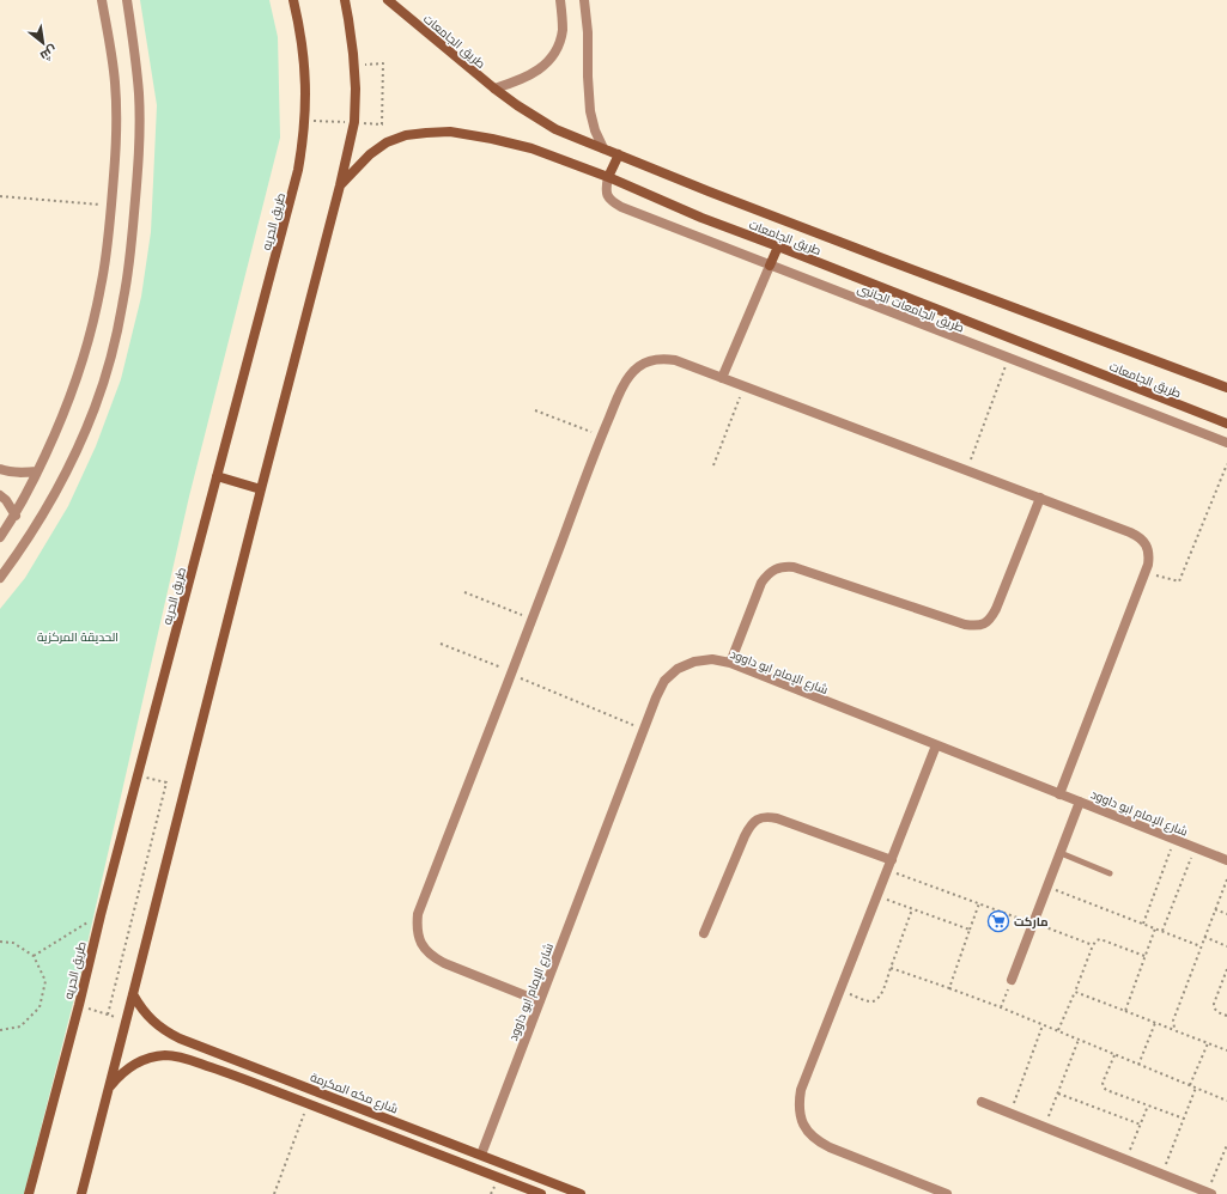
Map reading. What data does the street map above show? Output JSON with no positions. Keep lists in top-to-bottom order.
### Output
{
  "streets": {
    "main road": ["طريق الجامعات", "طريق الحريه", "شارع مكه المكرمة"],
    "street": ["طريق الجامعات الجانبى", "شارع الإمام ابو داوود"]
  },
  "crossings": [
    ["طريق الجامعات", "طريق الجامعات الجانبى"],
    ["شارع الإمام ابو داوود", "شارع مكه المكرمة"]
  ],
  "parks": ["الحديقة المركزية"],
  "places": {
    "supermarket": ["ماركت"]
  },
  "north": "bottom right"
}
